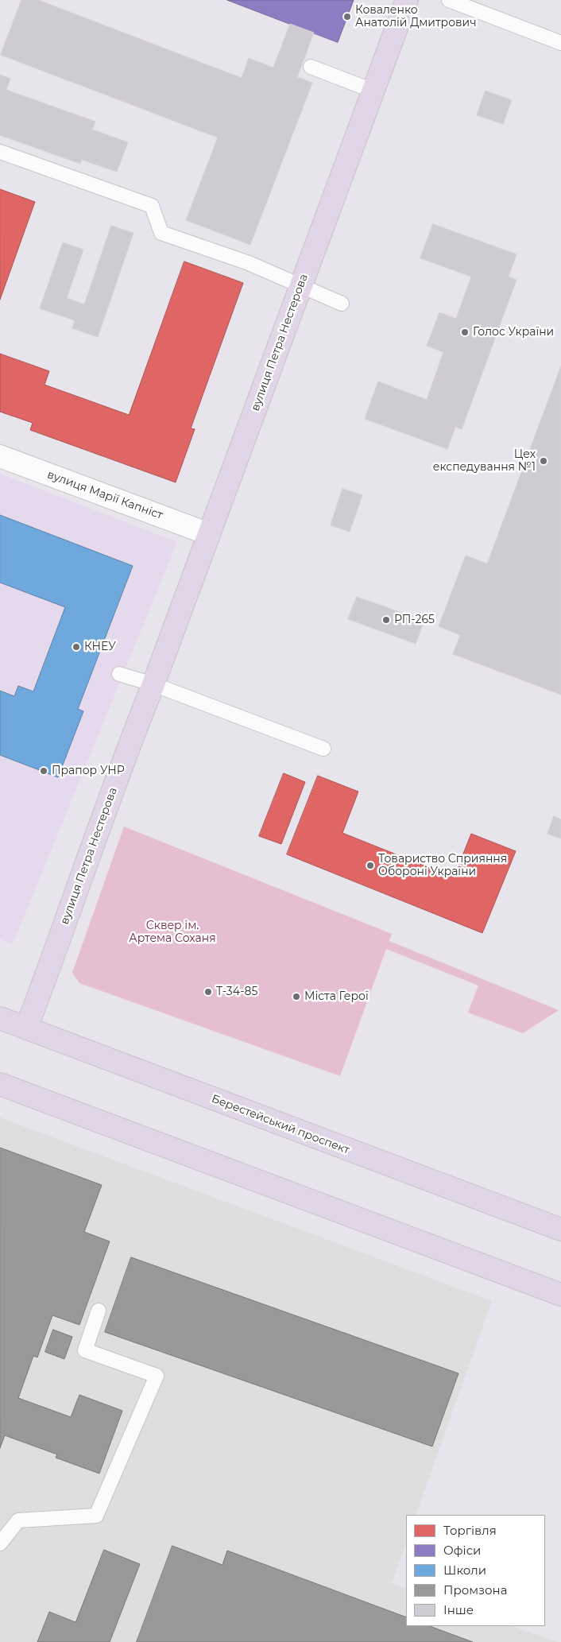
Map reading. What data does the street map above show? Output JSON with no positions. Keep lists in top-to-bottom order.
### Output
{
  "streets": {
    "main road": ["вулиця Петра Нестерова", "Берестейський проспект"],
    "street": ["вулиця Марії Капніст"]
  },
  "crossings": [
    ["вулиця Петра Нестерова", "вулиця Марії Капніст"],
    ["вулиця Петра Нестерова", "Берестейський проспект"]
  ],
  "parks": ["Сквер ім. Артема Соханя"],
  "places": [
    "Коваленко Анатолій Дмитрович",
    "Голос України",
    "Цех експедування №1",
    "РП-265",
    "КНЕУ",
    "Прапор УНР",
    "Товариство Сприяння Обороні України",
    "Т-34-85",
    "Міста Герої"
  ],
  "legend": [
    "Торгівля",
    "Офіси",
    "Школи",
    "Промзона",
    "Інше"
  ]
}
